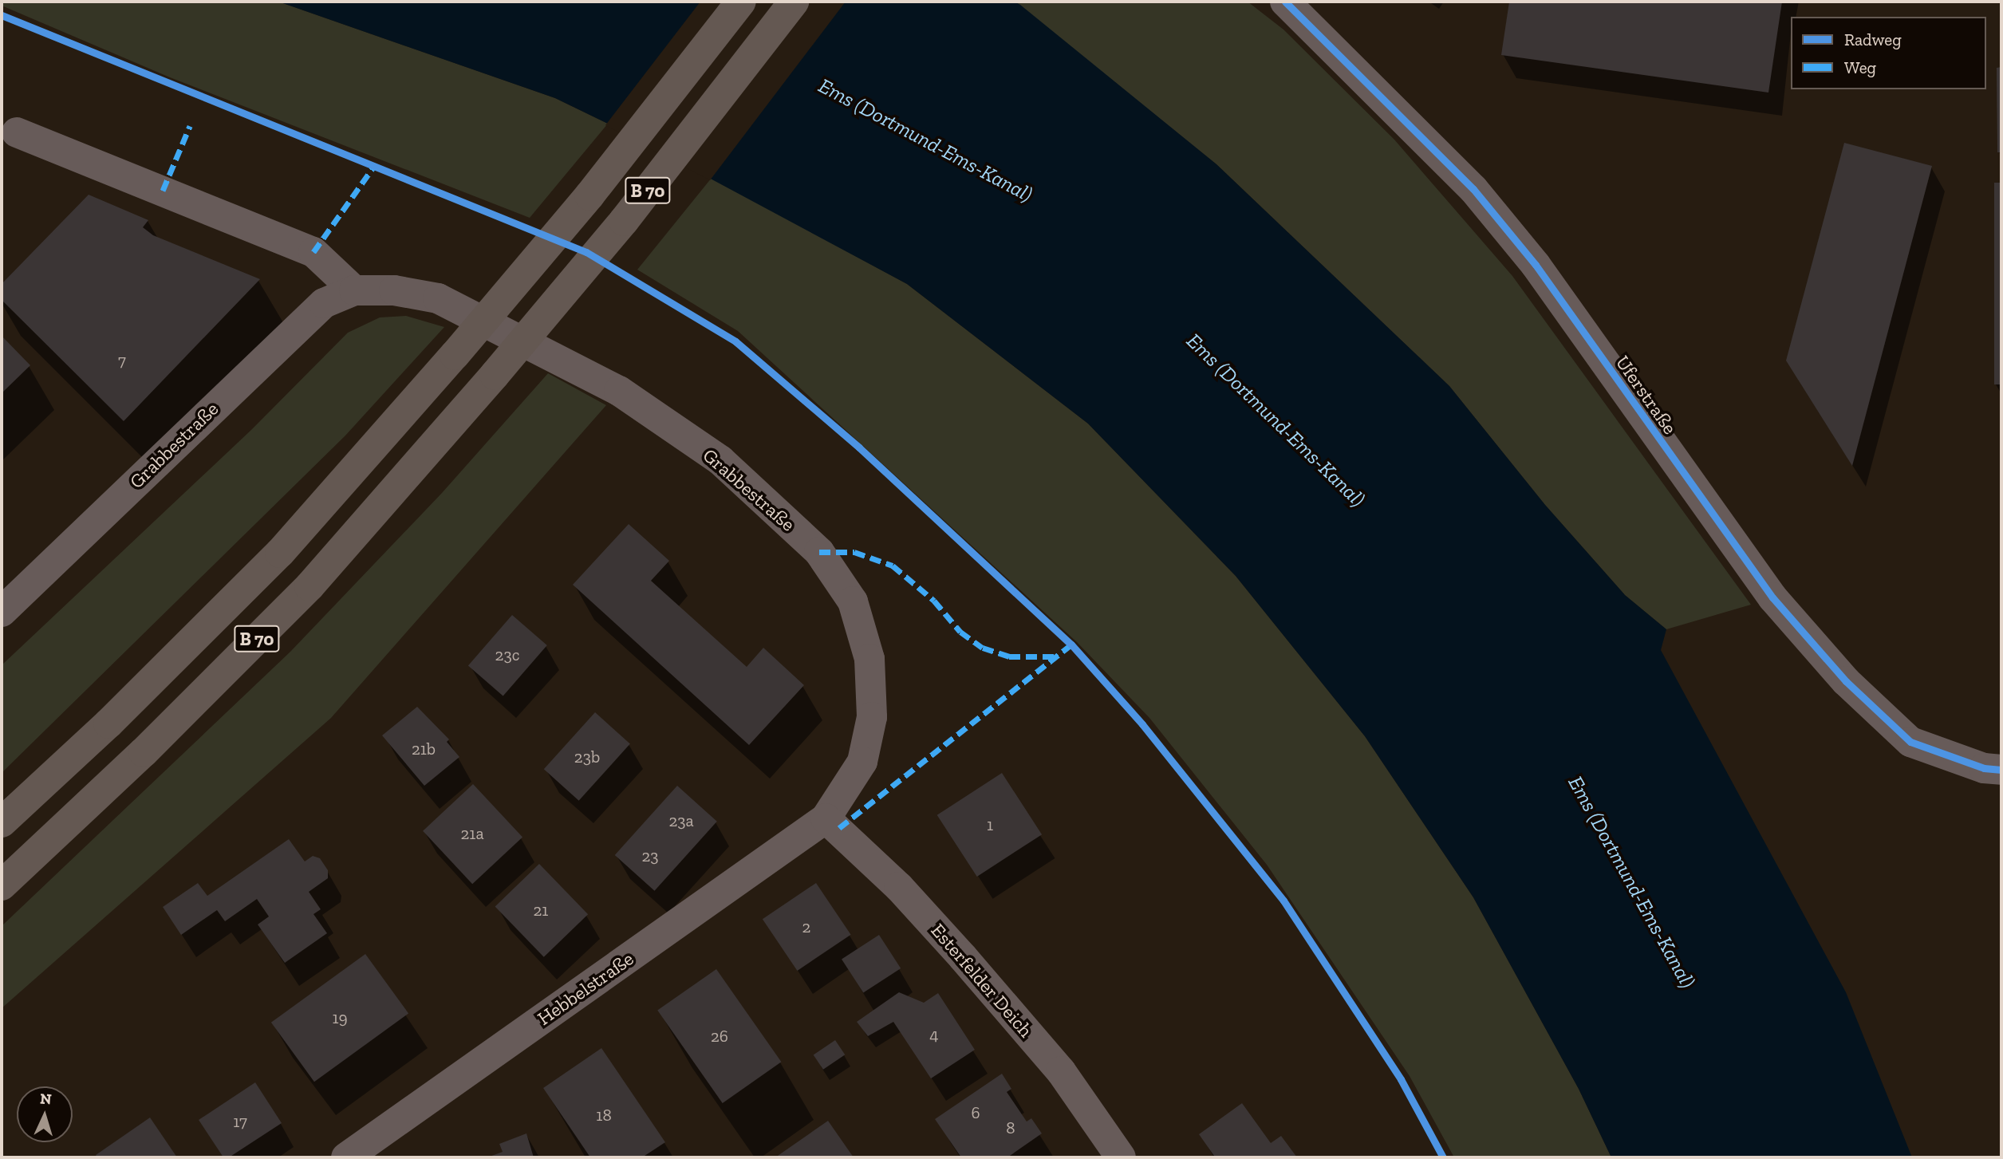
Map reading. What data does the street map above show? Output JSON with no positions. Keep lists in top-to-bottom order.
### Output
{
  "streets": {
    "highway": ["B 70"],
    "street": [
      "Uferstraße",
      "Grabbestraße",
      "Esterfelder Deich",
      "Hebbelstraße"
    ]
  },
  "crossings": [
    ["Grabbestraße", "Esterfelder Deich"],
    ["Grabbestraße", "Hebbelstraße"],
    ["Esterfelder Deich", "Hebbelstraße"]
  ],
  "water": ["Ems (Dortmund-Ems-Kanal)"],
  "house_numbers": [
    "7",
    "23c",
    "21b",
    "23b",
    "23a",
    "1",
    "21a",
    "23",
    "21",
    "2",
    "19",
    "4",
    "26",
    "6",
    "18",
    "17",
    "8"
  ],
  "legend": ["Radweg", "Weg"],
  "north": "top"
}
